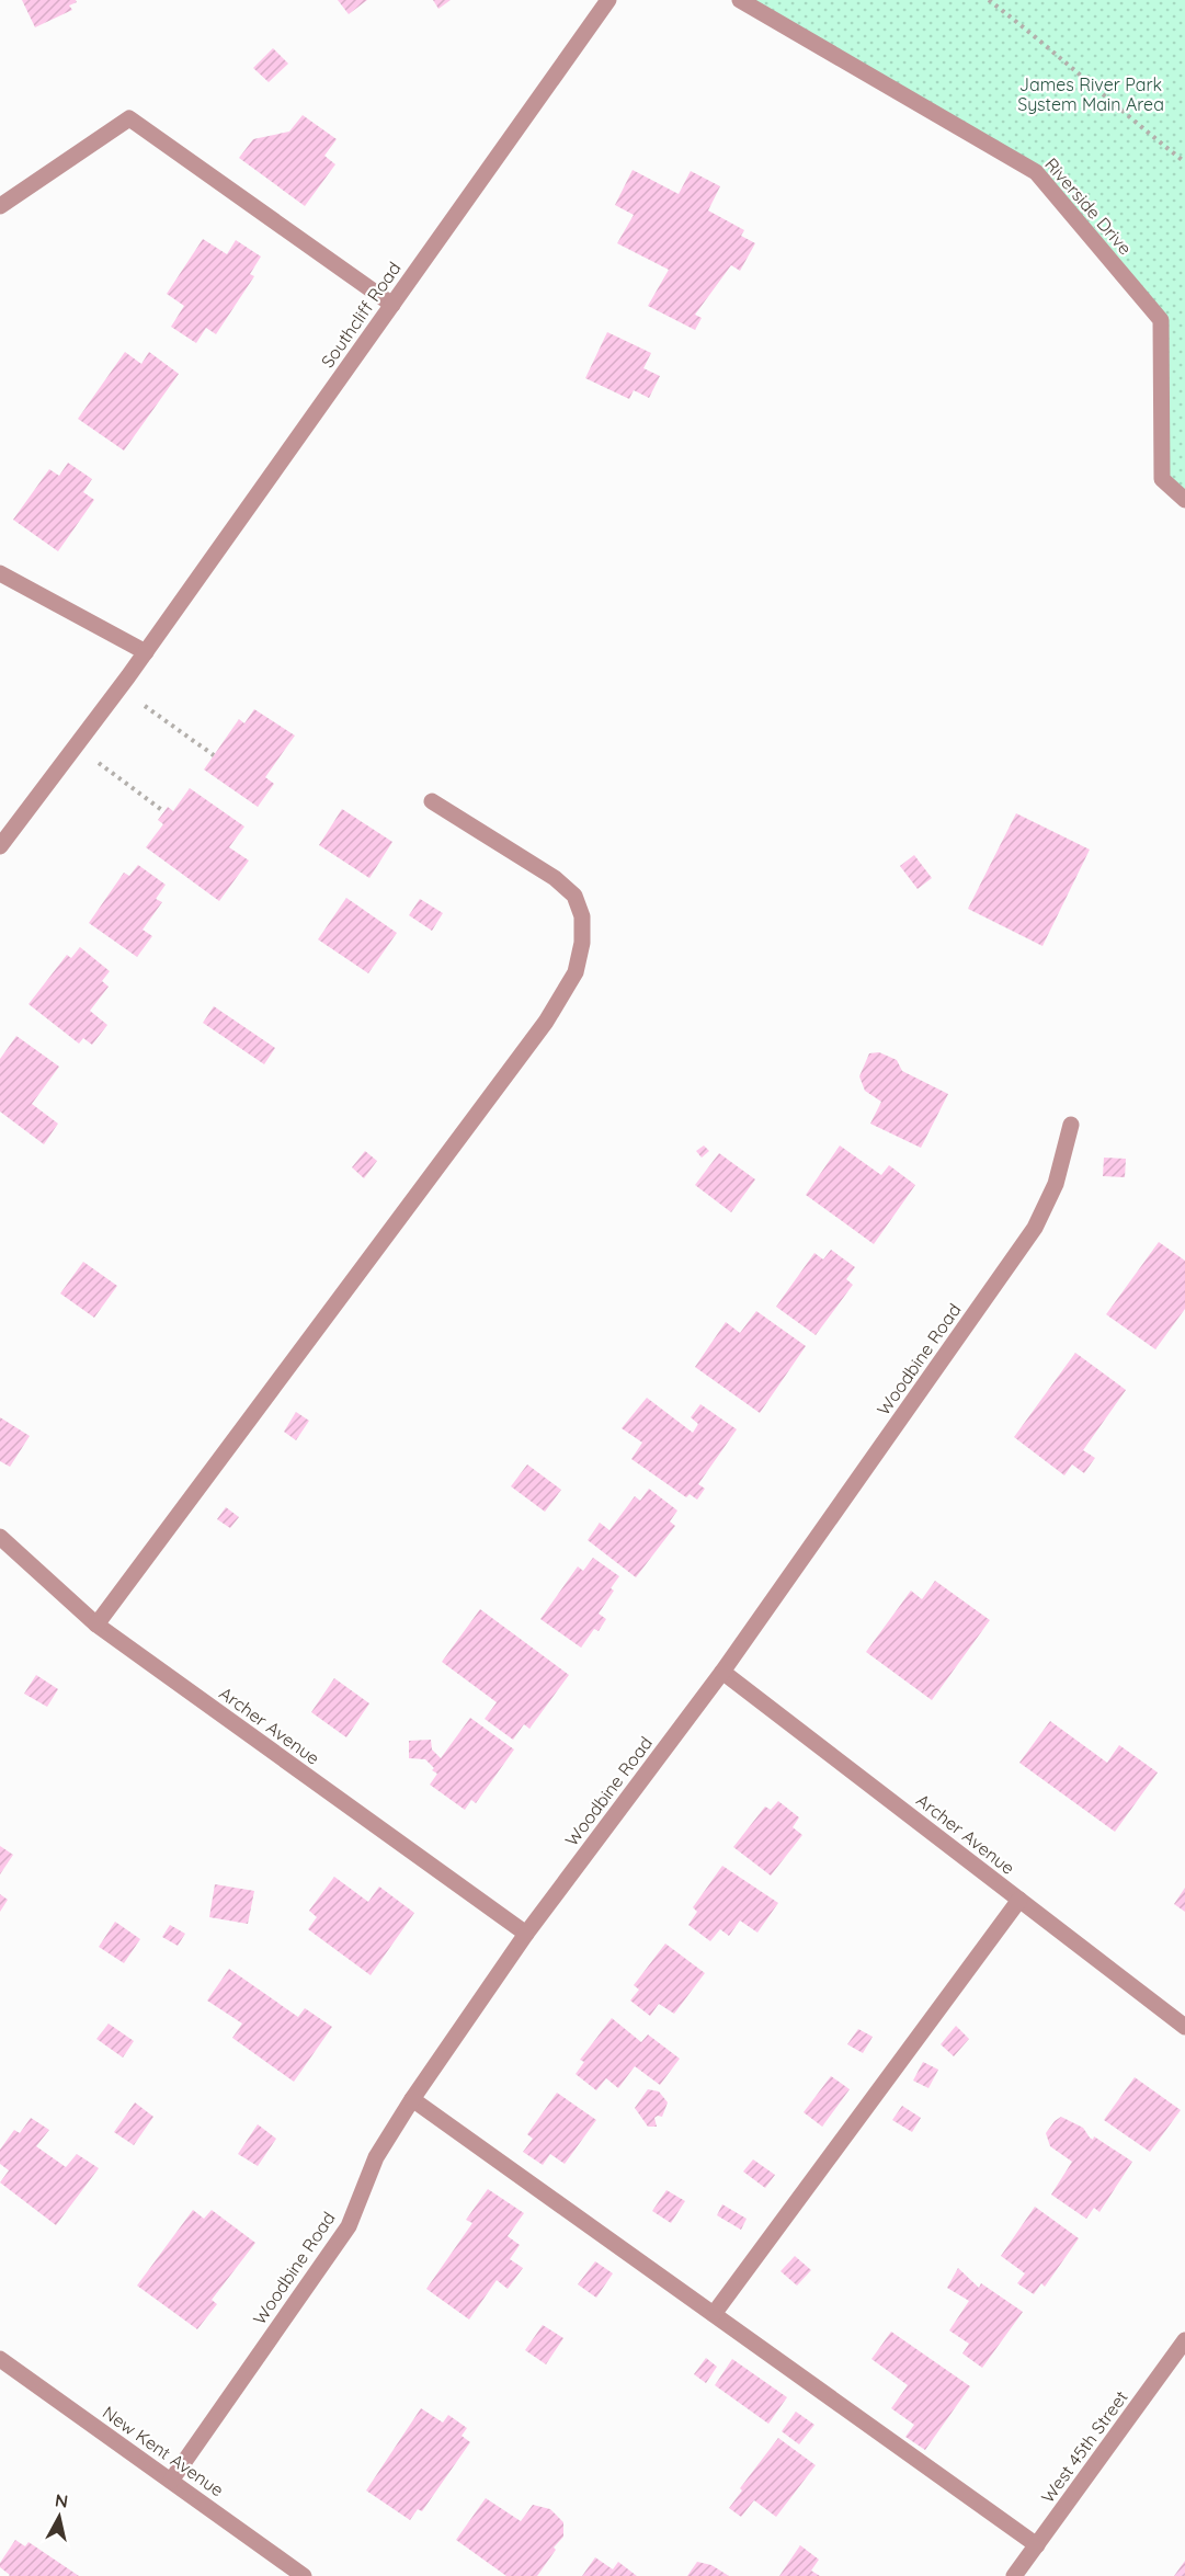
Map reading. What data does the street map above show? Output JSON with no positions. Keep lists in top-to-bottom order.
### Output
{
  "streets": {
    "street": [
      "Riverside Drive",
      "Southcliff Road",
      "Woodbine Road",
      "Archer Avenue",
      "West 45th Street",
      "New Kent Avenue"
    ]
  },
  "crossings": [
    ["Woodbine Road", "Archer Avenue"],
    ["Woodbine Road", "New Kent Avenue"]
  ],
  "parks": ["James River Park System Main Area"],
  "north": "top"
}
